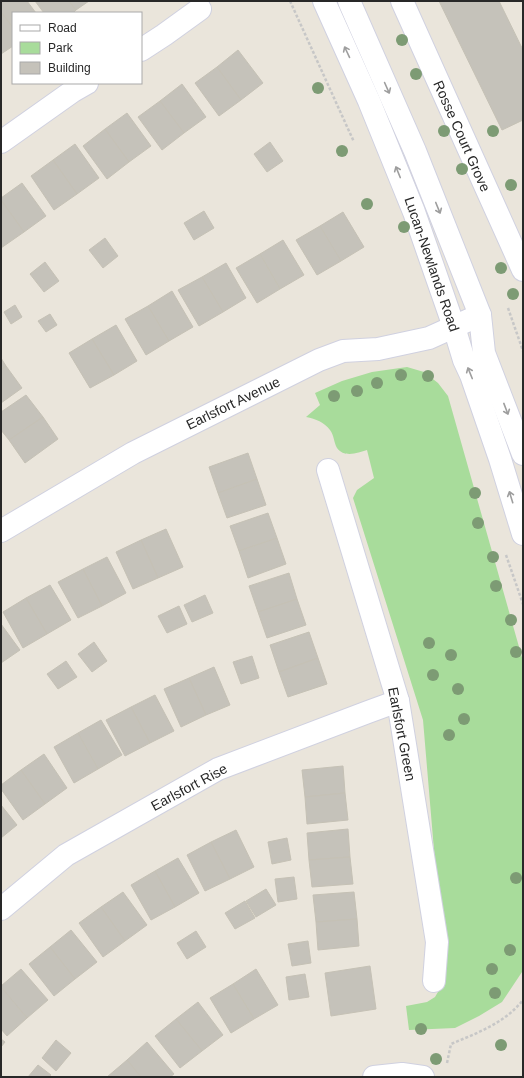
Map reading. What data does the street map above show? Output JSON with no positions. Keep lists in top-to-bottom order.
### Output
{
  "streets": {
    "street": [
      "Rosse Court Grove",
      "Lucan-Newlands Road",
      "Earlsfort Avenue",
      "Earlsfort Green",
      "Earlsfort Rise"
    ]
  },
  "crossings": [
    ["Lucan-Newlands Road", "Earlsfort Avenue"],
    ["Earlsfort Green", "Earlsfort Rise"]
  ],
  "legend": ["Road", "Park", "Building"]
}
